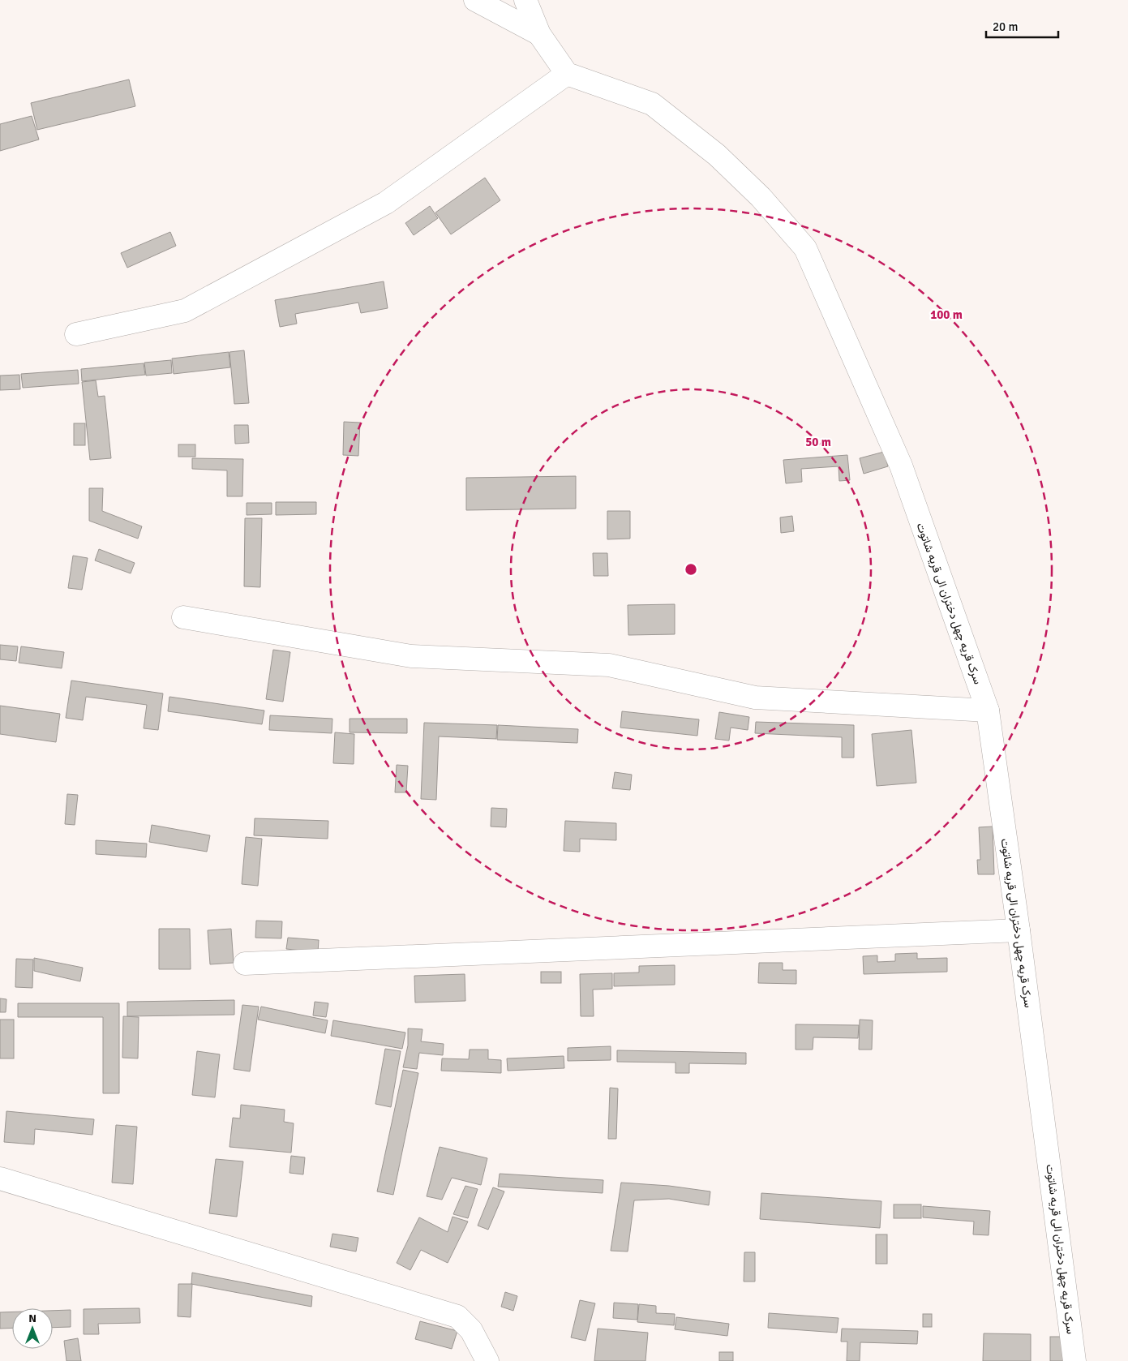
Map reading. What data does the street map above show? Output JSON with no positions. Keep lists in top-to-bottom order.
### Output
{
  "streets": {
    "street": ["سرک قریه چهل دختران الی قریه شاتوت"]
  },
  "scale_bar": "20 m",
  "north": "top",
  "rings": ["100 m", "50 m"]
}
